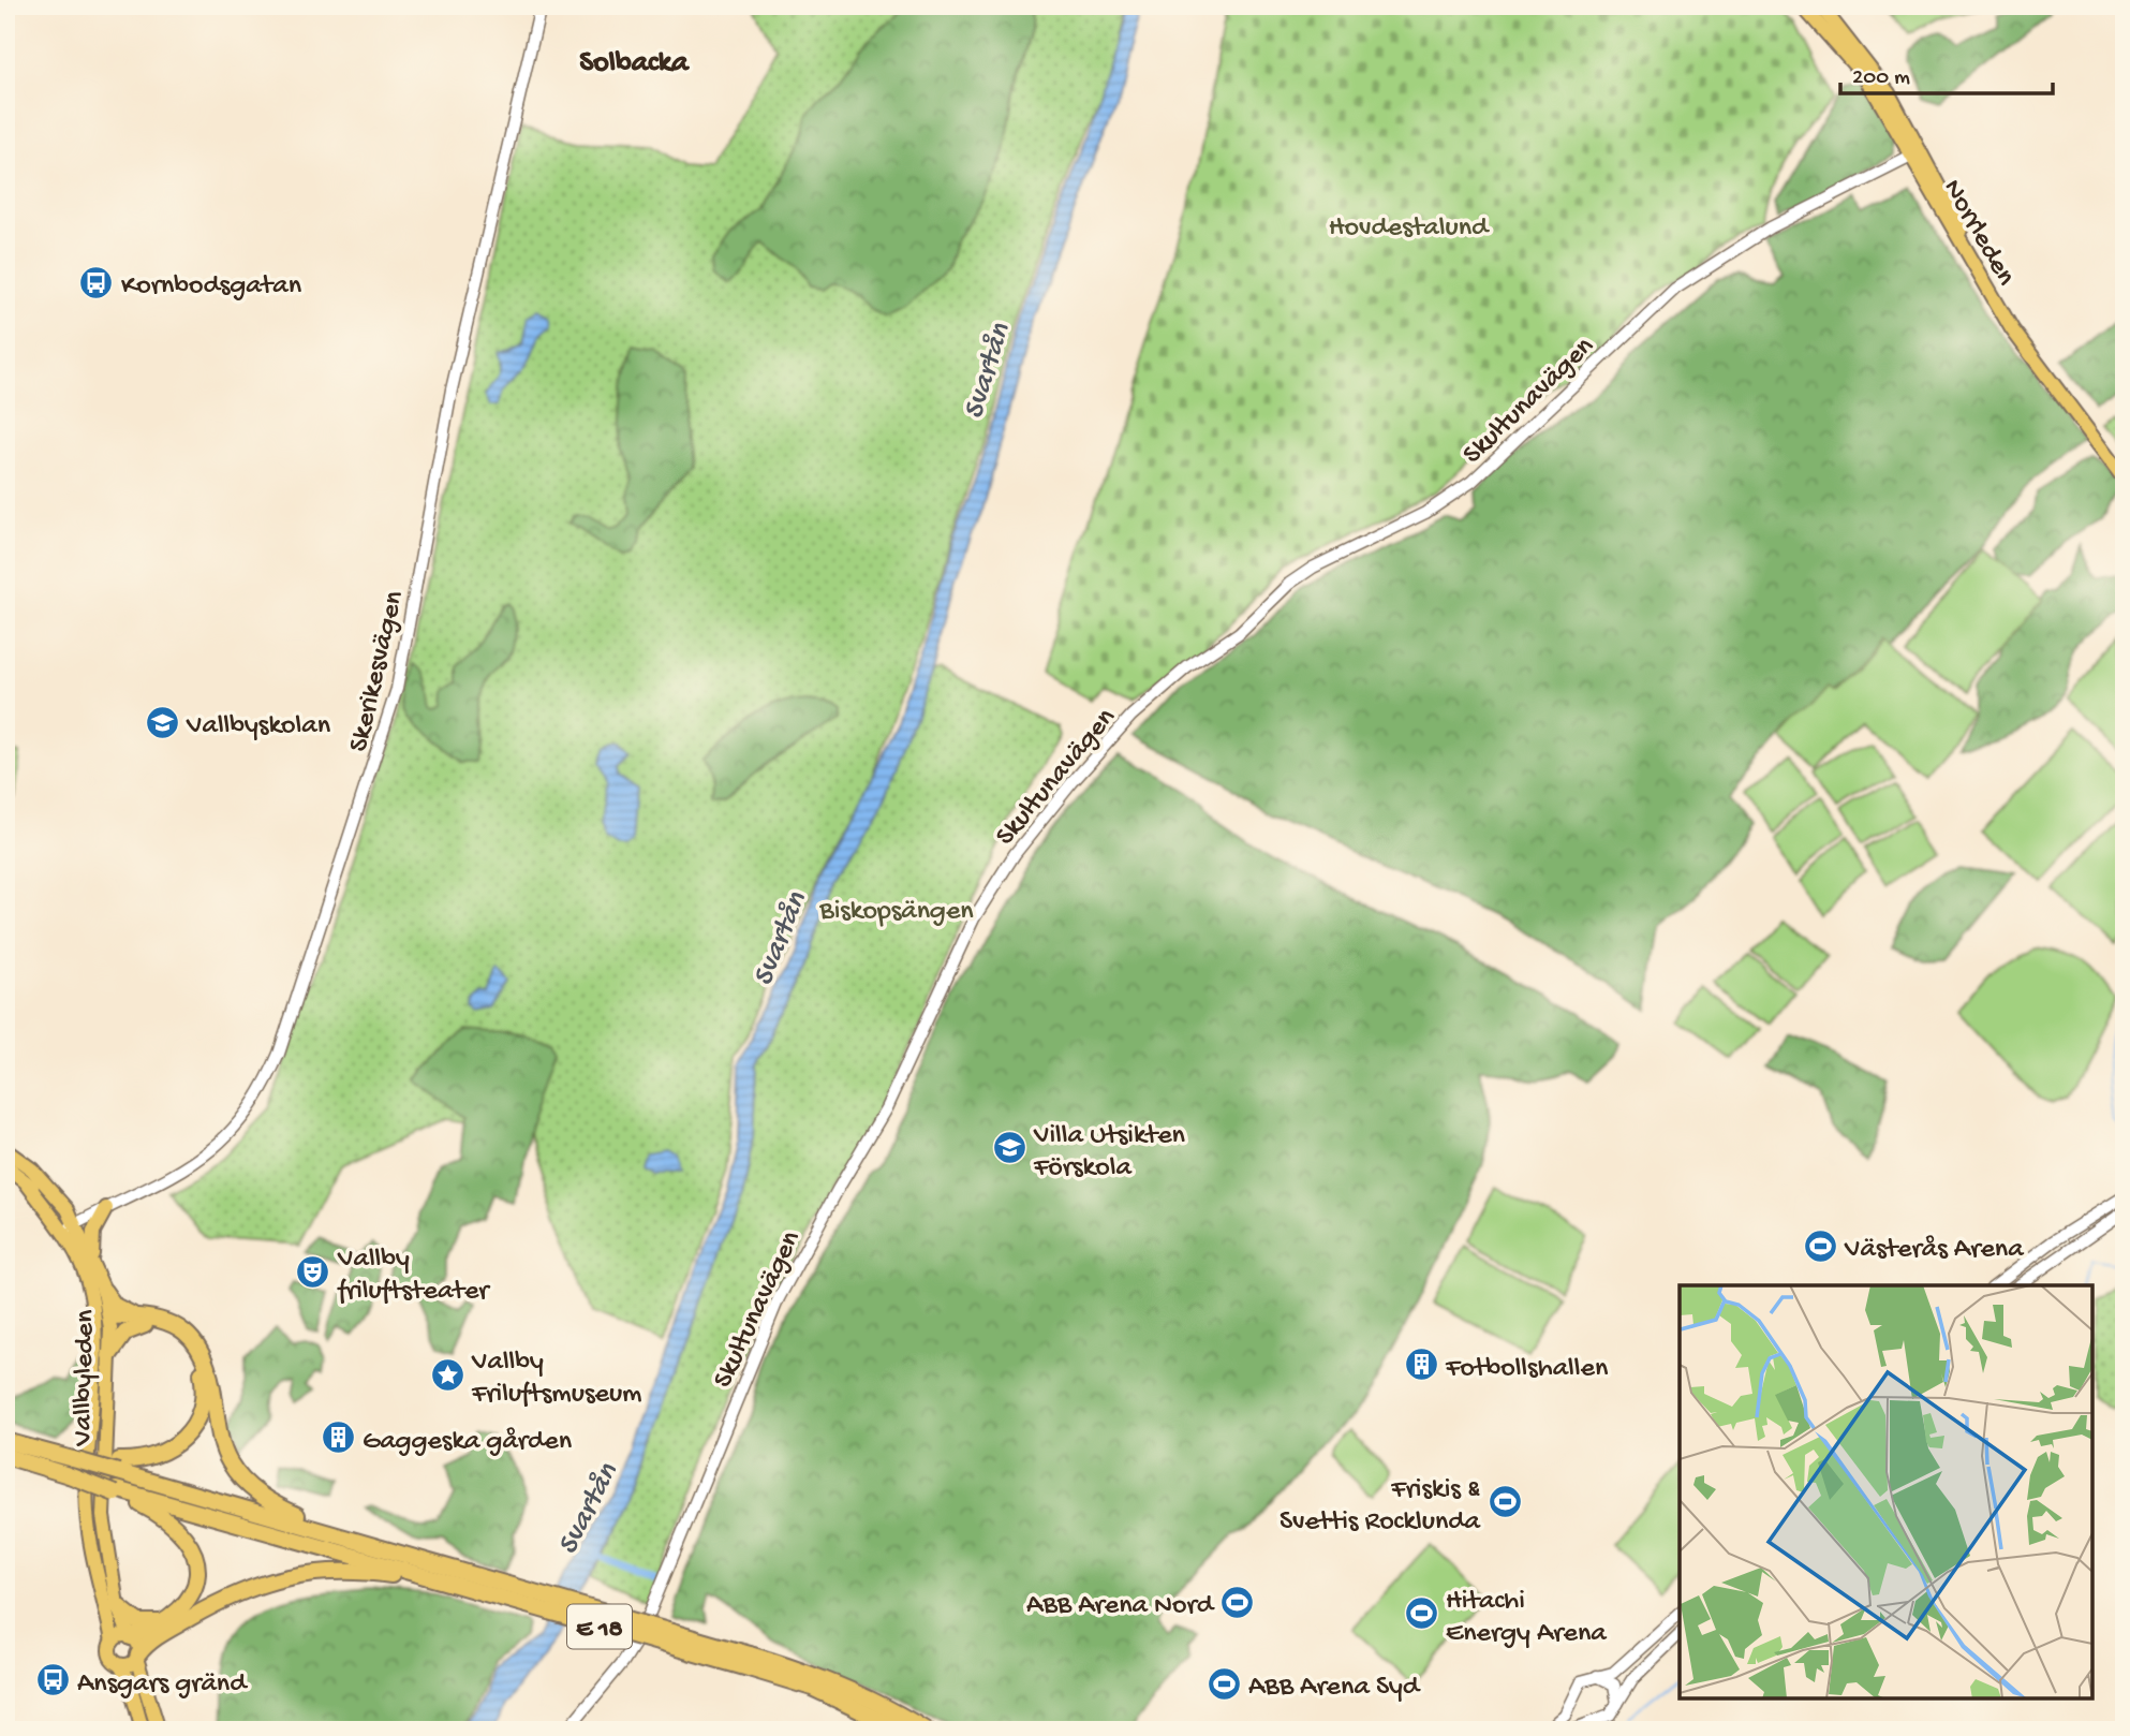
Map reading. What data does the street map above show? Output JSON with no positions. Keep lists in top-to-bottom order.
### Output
{
  "streets": {
    "highway": ["E 18"],
    "main road": ["Norrleden", "Vallbyleden"],
    "street": ["Skultunavägen", "Skerikesvägen"]
  },
  "crossings": [
    ["Norrleden", "Skultunavägen"],
    ["Skerikesvägen", "Vallbyleden"],
    ["Vallbyleden", "E 18"]
  ],
  "districts": ["Solbacka"],
  "water": ["Svartån"],
  "parks": ["Hovdestalund", "Biskopsängen"],
  "places": {
    "bus stop": ["Kornbodsgatan", "Ansgars gränd"],
    "school or university": ["Vallbyskolan", "Villa Utsikten Förskola"],
    "sports": [
      "Västerås Arena",
      "Friskis & Svettis Rocklunda",
      "ABB Arena Nord",
      "Hitachi Energy Arena",
      "ABB Arena Syd"
    ],
    "theatre": ["Vallby friluftsteater"],
    "building": ["Fotbollshallen", "Gaggeska gården"],
    "place": ["Vallby Friluftsmuseum"]
  },
  "scale_bar": "200 m"
}
